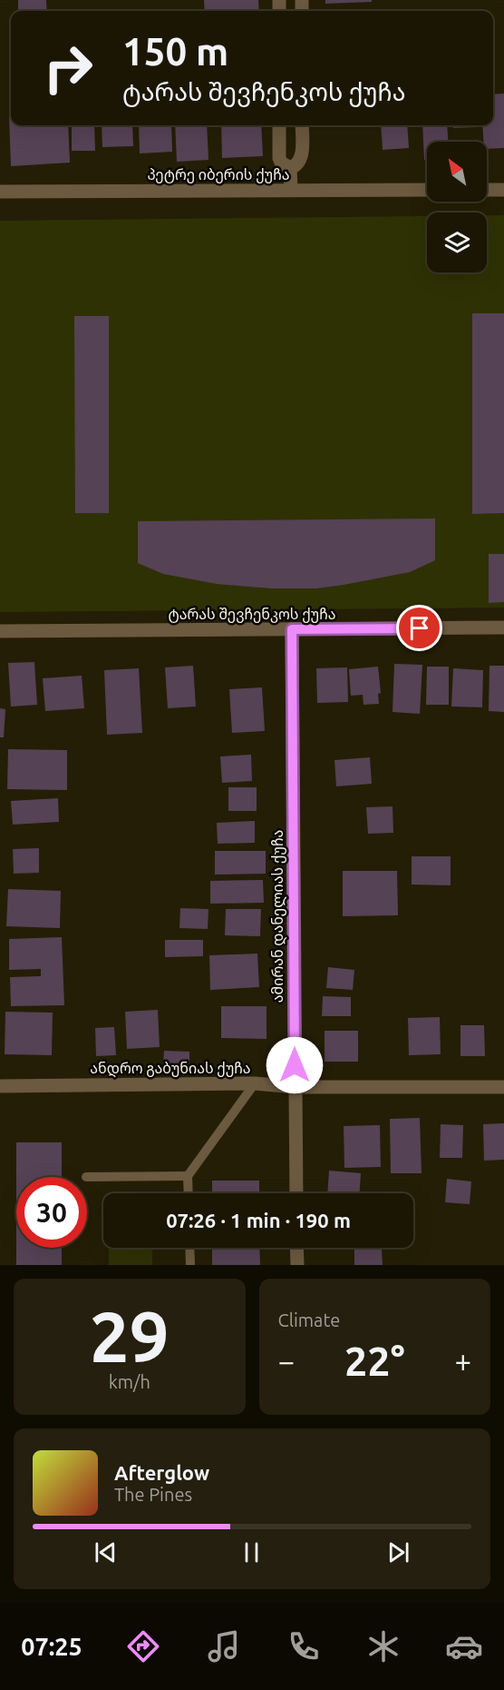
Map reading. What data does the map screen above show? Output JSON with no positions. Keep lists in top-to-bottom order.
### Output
{
  "streets": {
    "street": [
      "პეტრე იბერის ქუჩა",
      "ტარას შევჩენკოს ქუჩა",
      "ამირან დანელიას ქუჩა",
      "ანდრო გაბუნიას ქუჩა"
    ]
  },
  "crossings": [
    ["ტარას შევჩენკოს ქუჩა", "ამირან დანელიას ქუჩა"],
    ["ამირან დანელიას ქუჩა", "ანდრო გაბუნიას ქუჩა"]
  ],
  "north": "top left",
  "page": {
    "turn": ["150 m", "ტარას შევჩენკოს ქუჩა"],
    "limit": "30",
    "trip": "07:26 · 1 min · 190 m",
    "tile": [
      ["29", "km/h"],
      "Climate"
    ],
    "heat": ["−", "22°", "+"],
    "song": ["Afterglow", "The Pines"],
    "tabs": "07:25"
  }
}
